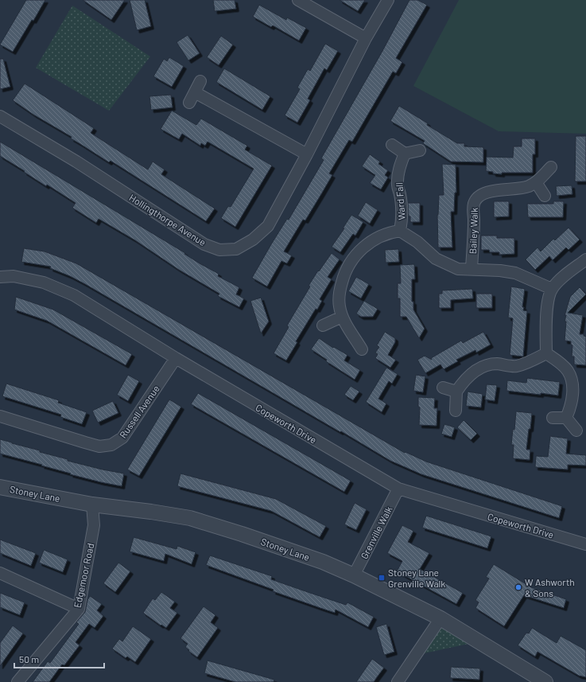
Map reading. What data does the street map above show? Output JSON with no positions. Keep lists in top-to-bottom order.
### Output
{
  "streets": {
    "street": [
      "Ward Fall",
      "Hollingthorpe Avenue",
      "Bailey Walk",
      "Russell Avenue",
      "Copeworth Drive",
      "Stoney Lane",
      "Grenville Walk",
      "Edgemoor Road"
    ]
  },
  "crossings": [
    ["Russell Avenue", "Copeworth Drive"],
    ["Copeworth Drive", "Grenville Walk"],
    ["Stoney Lane", "Grenville Walk"],
    ["Stoney Lane", "Edgemoor Road"]
  ],
  "places": {
    "transit": ["Stoney Lane Grenville Walk"],
    "other": ["W Ashworth & Sons"]
  },
  "scale_bar": "50 m"
}
